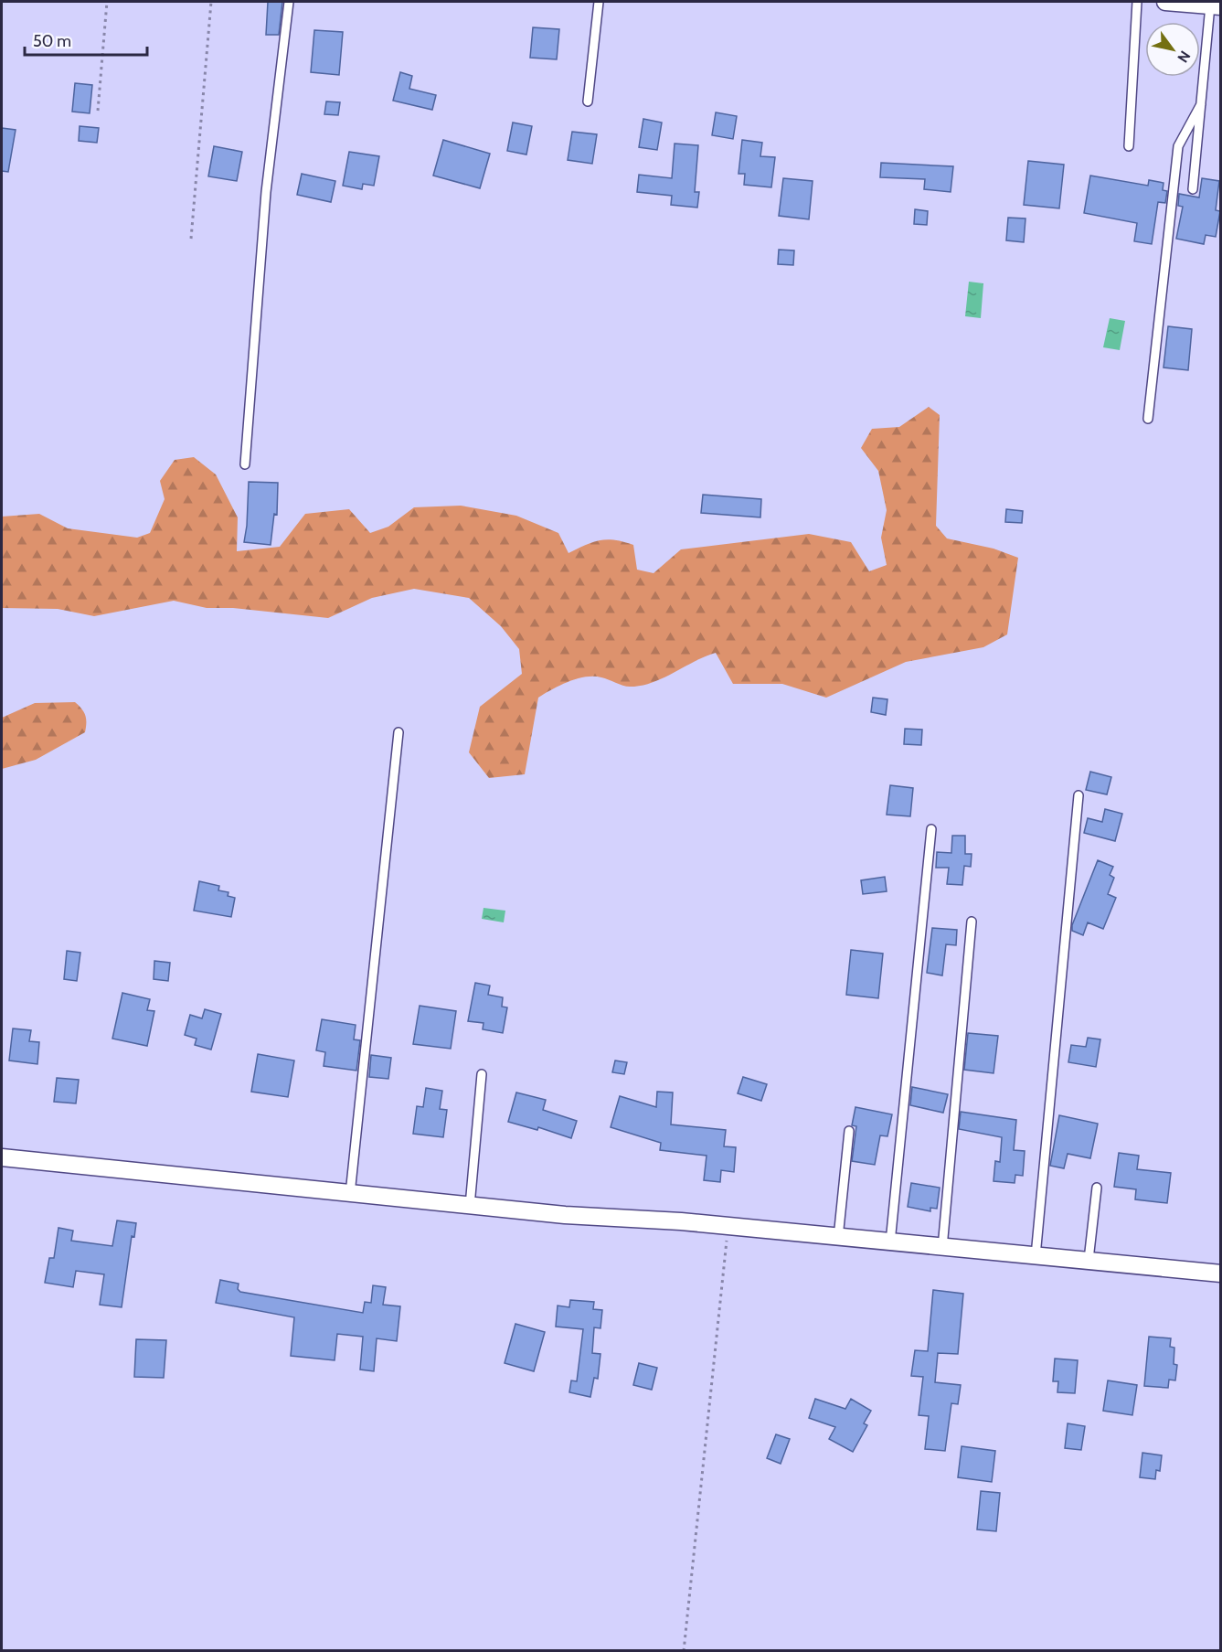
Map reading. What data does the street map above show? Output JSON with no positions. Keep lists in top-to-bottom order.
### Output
{
  "scale_bar": "50 m",
  "north": "bottom right"
}
